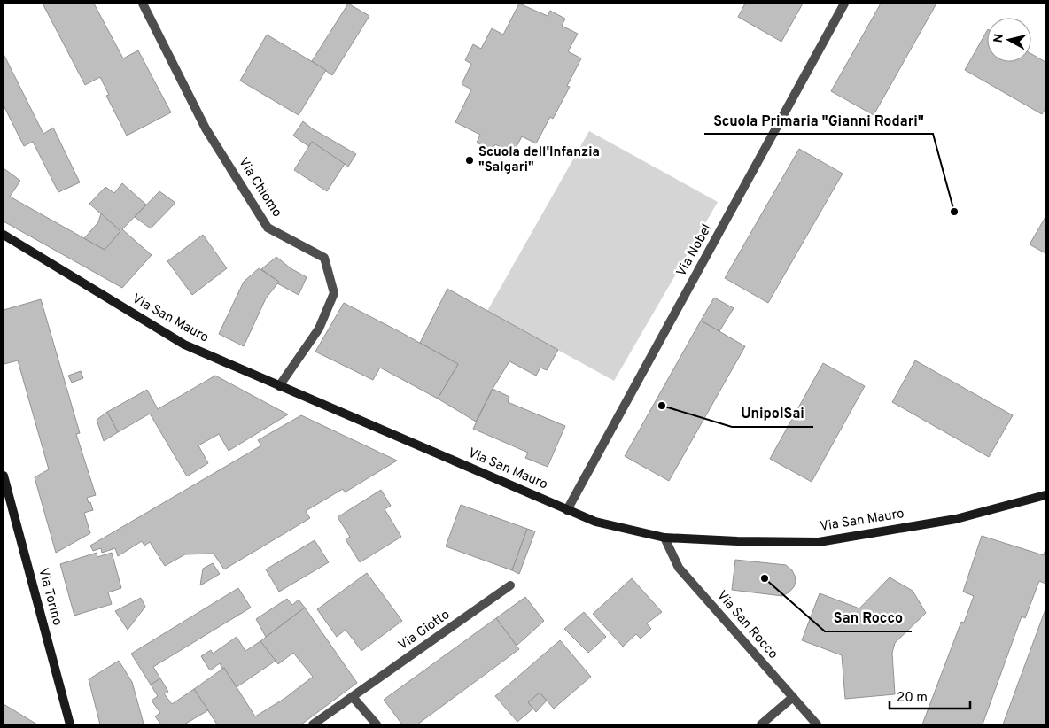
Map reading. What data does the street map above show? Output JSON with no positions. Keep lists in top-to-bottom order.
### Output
{
  "streets": {
    "street": [
      "Via Chiomo",
      "Via Nobel",
      "Via San Mauro",
      "Via Torino",
      "Via San Rocco",
      "Via Giotto"
    ]
  },
  "crossings": [
    ["Via Chiomo", "Via San Mauro"],
    ["Via Nobel", "Via San Mauro"],
    ["Via San Mauro", "Via San Rocco"]
  ],
  "places": [
    "Scuola dell'Infanzia \"Salgari\"",
    "Scuola Primaria \"Gianni Rodari\"",
    "UnipolSai",
    "San Rocco"
  ],
  "scale_bar": "20 m",
  "north": "left"
}
